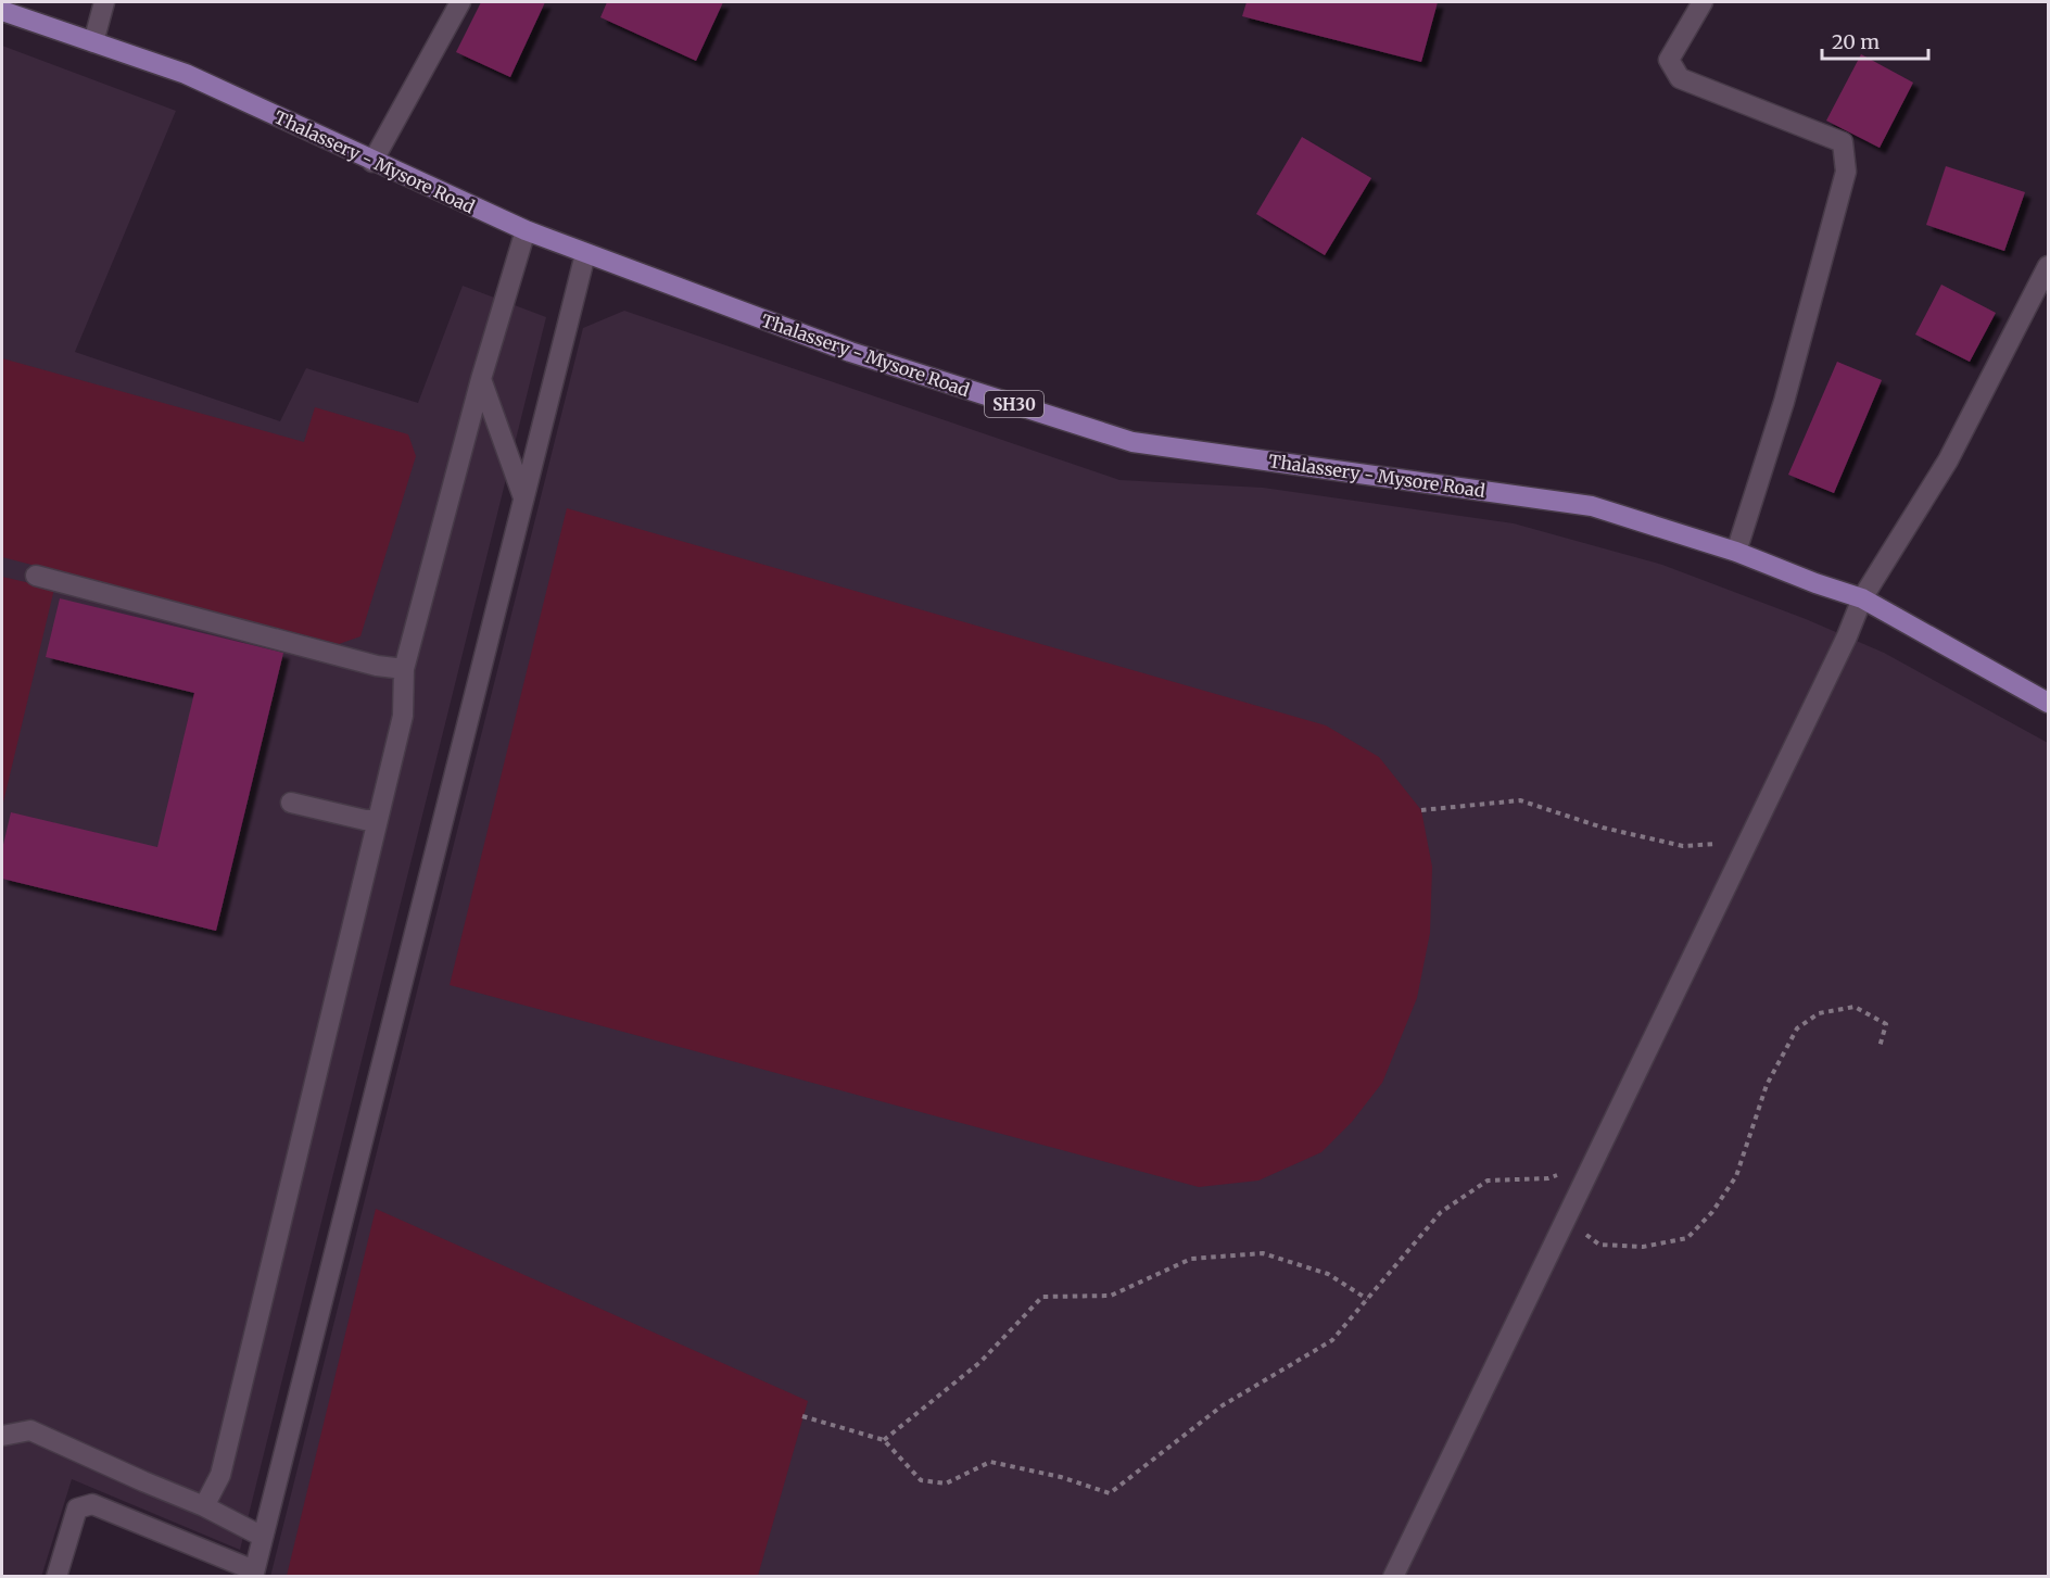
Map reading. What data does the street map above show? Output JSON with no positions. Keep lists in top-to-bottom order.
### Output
{
  "streets": {
    "main road": ["Thalassery - Mysore Road", "SH30"]
  },
  "scale_bar": "20 m"
}
